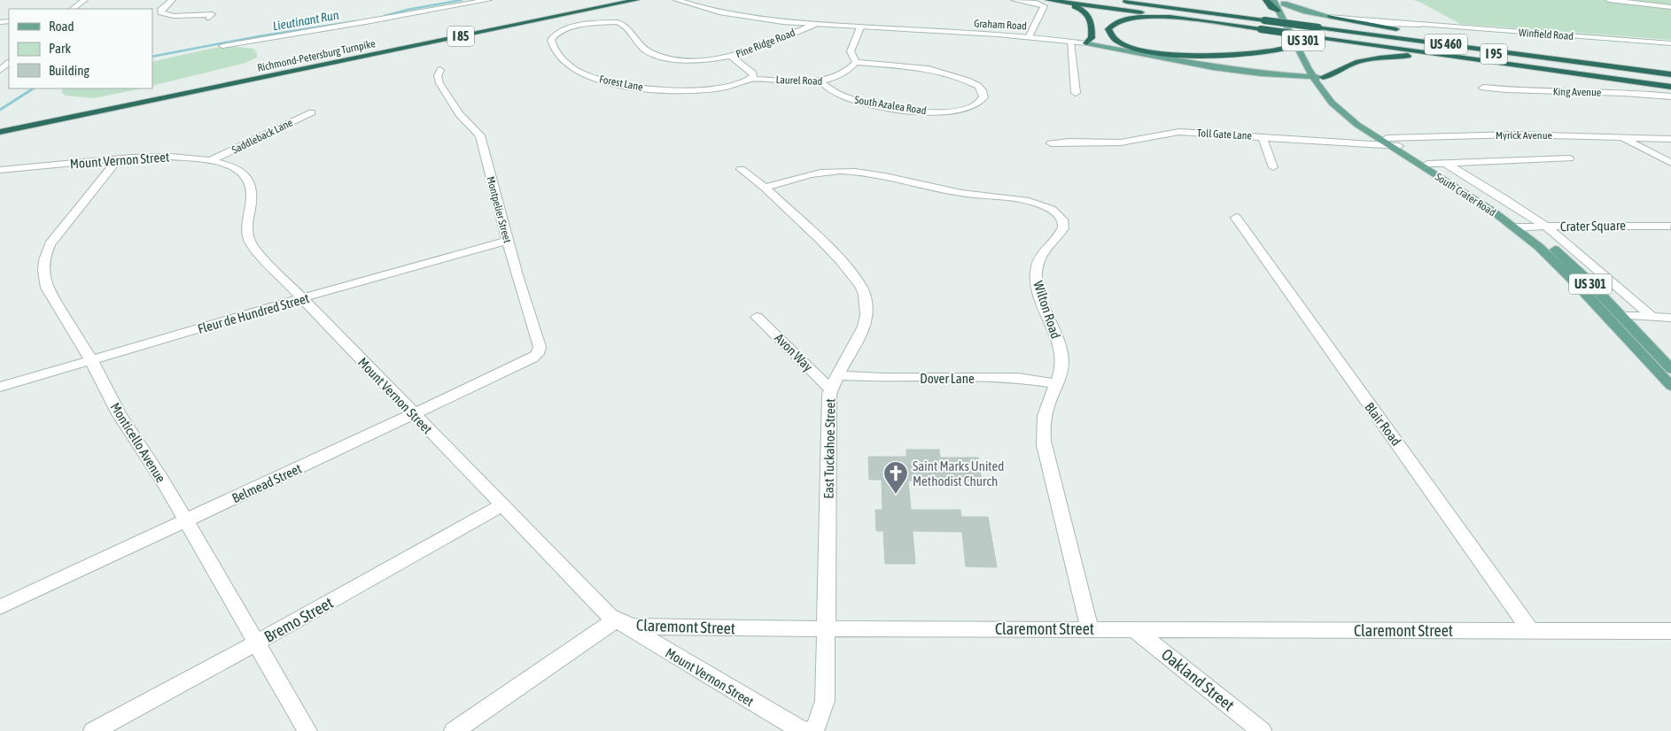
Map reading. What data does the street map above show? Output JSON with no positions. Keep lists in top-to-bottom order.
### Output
{
  "streets": {
    "highway": [
      "I 85",
      "US 460",
      "I 95",
      "Richmond-Petersburg Turnpike"
    ],
    "main road": [
      "Graham Road",
      "Winfield Road",
      "US 301",
      "South Crater Road"
    ],
    "street": [
      "Pine Ridge Road",
      "Laurel Road",
      "Forest Lane",
      "King Avenue",
      "South Azalea Road",
      "Toll Gate Lane",
      "Myrick Avenue",
      "Saddleback Lane",
      "Mount Vernon Street",
      "Montpelier Street",
      "Crater Square",
      "Wilton Road",
      "Fleur de Hundred Street",
      "Avon Way",
      "Dover Lane",
      "Blair Road",
      "Monticello Avenue",
      "East Tuckahoe Street",
      "Belmead Street",
      "Bremo Street",
      "Claremont Street",
      "Oakland Street"
    ]
  },
  "crossings": [
    ["Graham Road", "Pine Ridge Road"],
    ["Graham Road", "South Crater Road"],
    ["Winfield Road", "US 301"],
    ["Pine Ridge Road", "Forest Lane"],
    ["US 460", "I 95"],
    ["Laurel Road", "Forest Lane"],
    ["Laurel Road", "South Azalea Road"],
    ["Toll Gate Lane", "Myrick Avenue"],
    ["Toll Gate Lane", "South Crater Road"],
    ["Myrick Avenue", "South Crater Road"],
    ["Saddleback Lane", "Mount Vernon Street"],
    ["Mount Vernon Street", "Fleur de Hundred Street"],
    ["Mount Vernon Street", "Monticello Avenue"],
    ["Mount Vernon Street", "Belmead Street"],
    ["Mount Vernon Street", "Bremo Street"],
    ["Mount Vernon Street", "Claremont Street"],
    ["South Crater Road", "Crater Square"],
    ["Montpelier Street", "Fleur de Hundred Street"],
    ["Montpelier Street", "Belmead Street"],
    ["Wilton Road", "Dover Lane"],
    ["Wilton Road", "East Tuckahoe Street"],
    ["Wilton Road", "Claremont Street"],
    ["Fleur de Hundred Street", "Monticello Avenue"],
    ["Avon Way", "East Tuckahoe Street"],
    ["Dover Lane", "East Tuckahoe Street"],
    ["Blair Road", "Claremont Street"],
    ["Monticello Avenue", "Belmead Street"],
    ["Monticello Avenue", "Bremo Street"],
    ["East Tuckahoe Street", "Claremont Street"],
    ["Claremont Street", "Oakland Street"]
  ],
  "water": ["Lieutinant Run"],
  "places": {
    "church": ["Saint Marks United Methodist Church"]
  },
  "legend": ["Road", "Park", "Building"]
}
